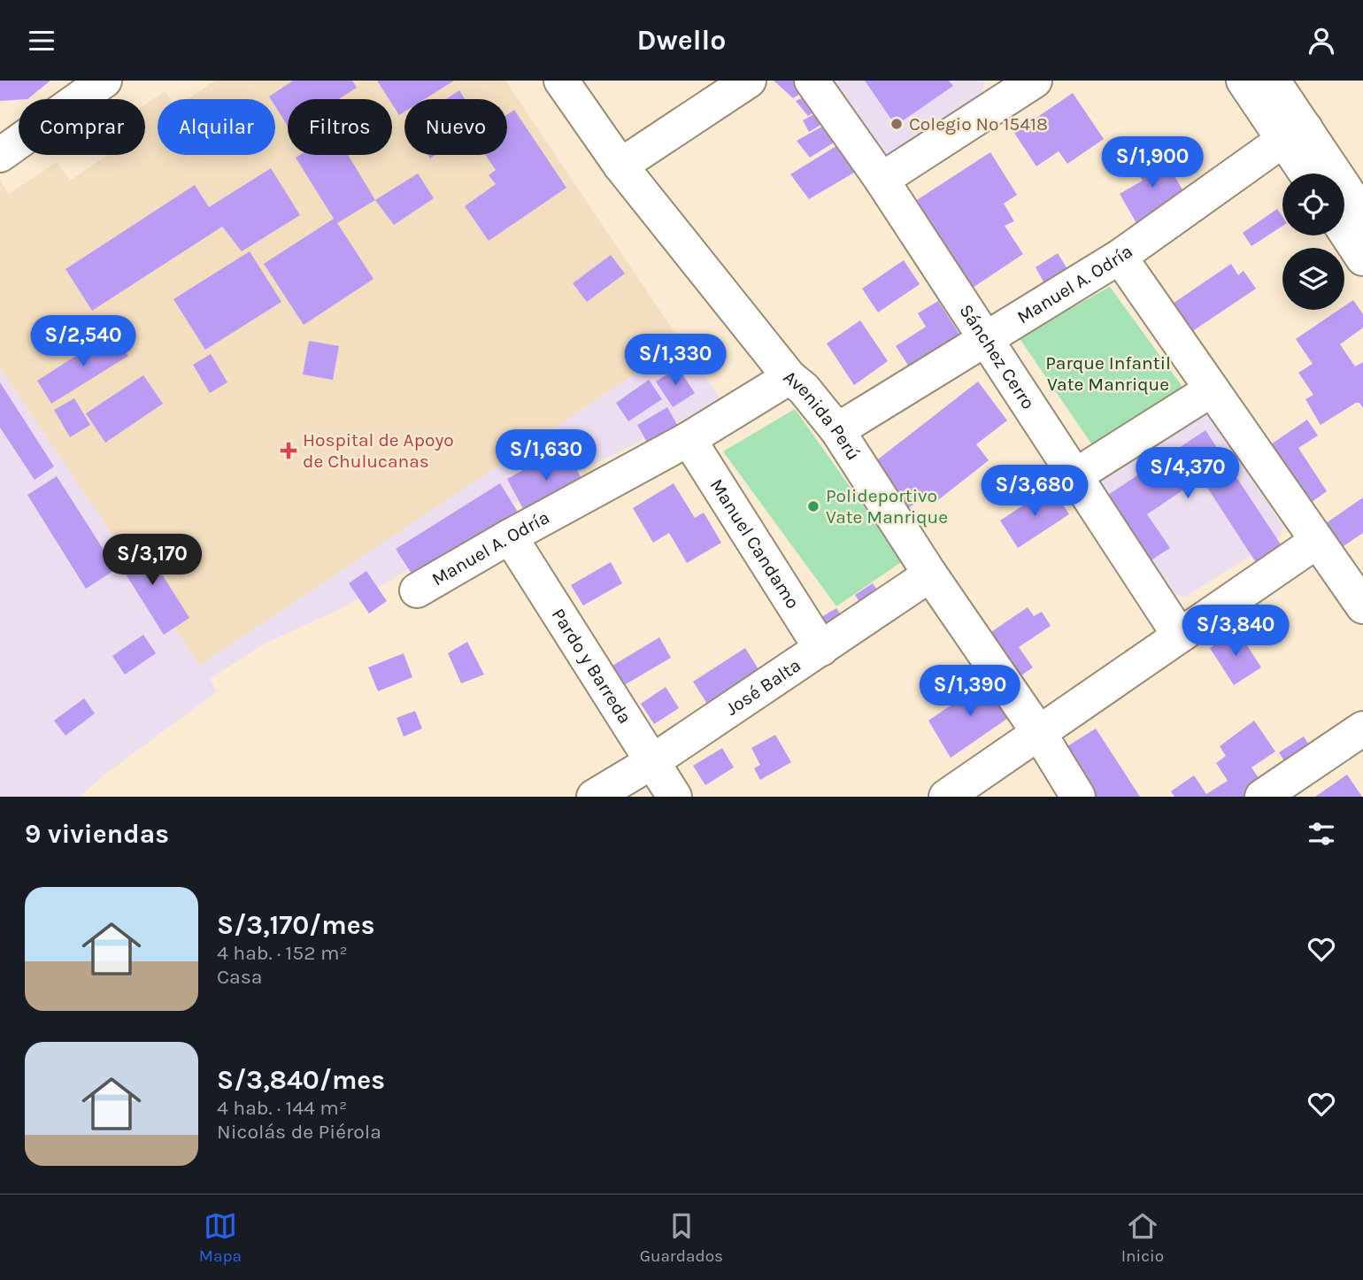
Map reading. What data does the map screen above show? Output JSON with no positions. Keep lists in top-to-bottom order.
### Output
{
  "streets": {
    "street": [
      "Manuel A. Odría",
      "Sánchez Cerro",
      "Avenida Perú",
      "Manuel Candamo",
      "Pardo y Barreda",
      "José Balta"
    ]
  },
  "crossings": [
    ["Manuel A. Odría", "Sánchez Cerro"],
    ["Manuel A. Odría", "Avenida Perú"],
    ["Manuel A. Odría", "Manuel Candamo"],
    ["Manuel A. Odría", "Pardo y Barreda"],
    ["Avenida Perú", "José Balta"],
    ["Manuel Candamo", "José Balta"],
    ["Pardo y Barreda", "José Balta"]
  ],
  "parks": ["Parque Infantil Vate Manrique"],
  "places": {
    "other": ["Colegio Nº 15418", "Polideportivo Vate Manrique"],
    "health": ["Hospital de Apoyo de Chulucanas"]
  },
  "page": {
    "header": "Dwello",
    "chip": [
      "Comprar",
      "Alquilar",
      "Filtros",
      "Nuevo"
    ],
    "price": [
      "S/1,900",
      "S/2,540",
      "S/1,330",
      "S/1,630",
      "S/4,370",
      "S/3,680",
      "S/3,170",
      "S/3,840",
      "S/1,390"
    ],
    "heading": "9 viviendas",
    "list": [
      {
        "name": "S/3,170/mes",
        "note": "4 hab. · 152 m² · Casa"
      },
      {
        "name": "S/3,840/mes",
        "note": "4 hab. · 144 m² · Nicolás de Piérola"
      }
    ],
    "tabs": ["Mapa", "Guardados", "Inicio"]
  }
}
